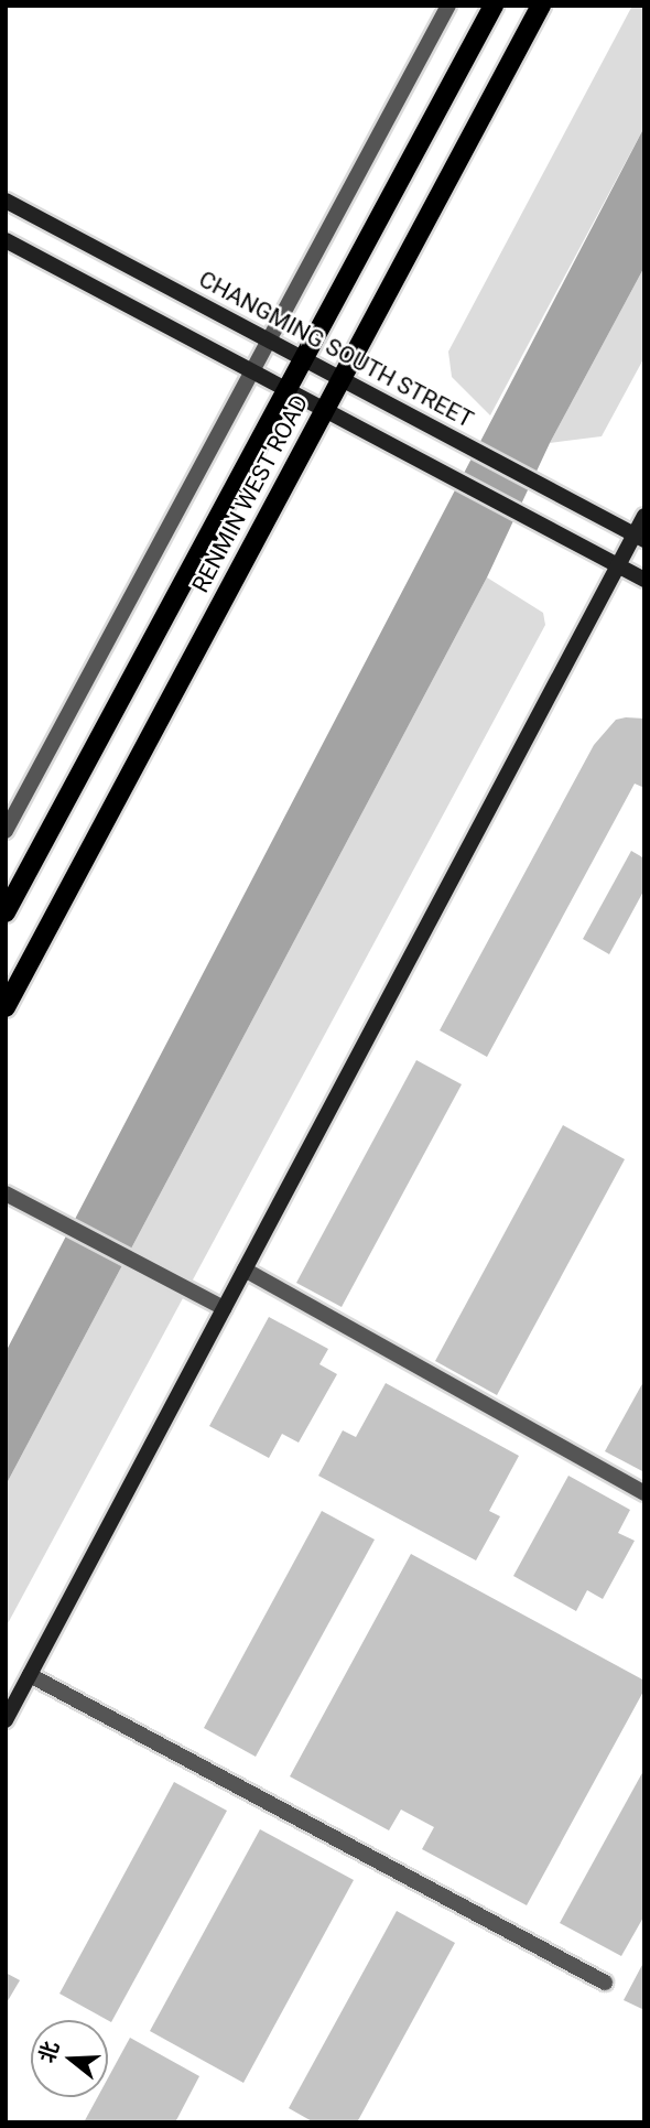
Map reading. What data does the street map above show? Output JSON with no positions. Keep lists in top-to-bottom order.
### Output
{
  "streets": {
    "main road": ["CHANGMING SOUTH STREET", "RENMIN WEST ROAD"]
  },
  "crossings": [
    ["CHANGMING SOUTH STREET", "RENMIN WEST ROAD"]
  ],
  "north": "left"
}
